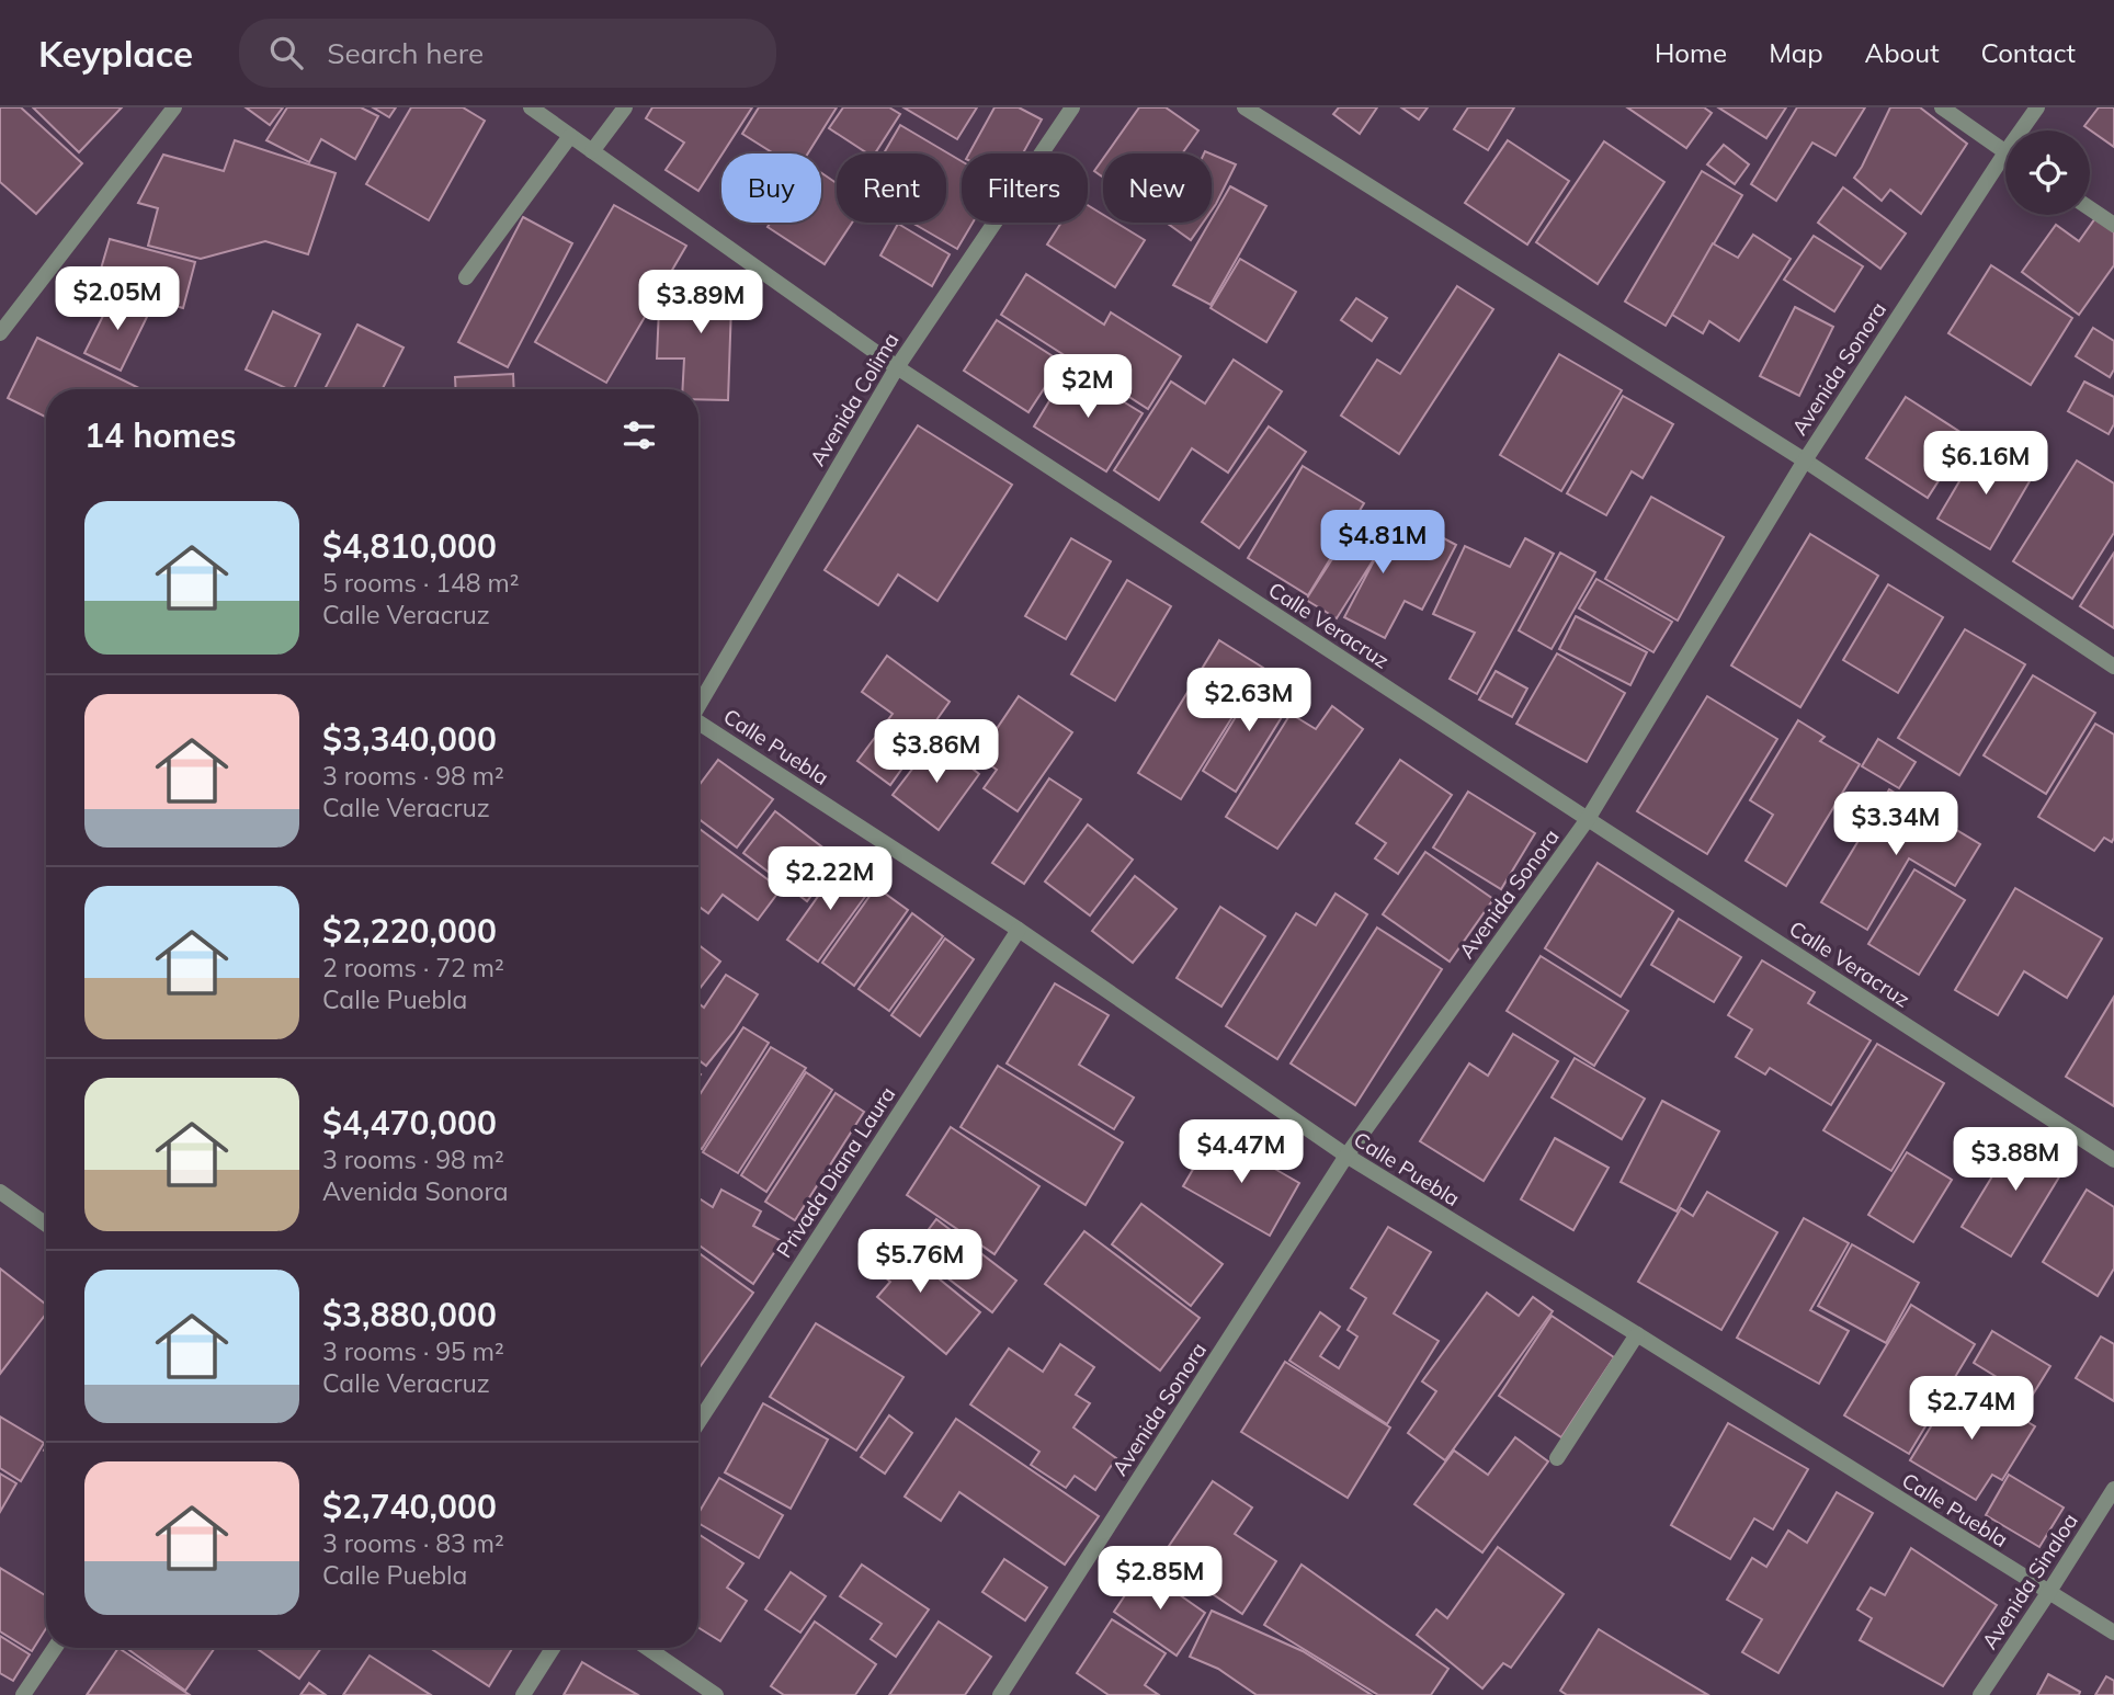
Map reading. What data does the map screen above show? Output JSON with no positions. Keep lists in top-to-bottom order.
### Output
{
  "streets": {
    "street": [
      "Avenida Sonora",
      "Avenida Colima",
      "Calle Veracruz",
      "Calle Puebla",
      "Privada Diana Laura",
      "Avenida Sinaloa"
    ]
  },
  "crossings": [
    ["Avenida Sonora", "Calle Veracruz"],
    ["Avenida Sonora", "Calle Puebla"],
    ["Avenida Colima", "Calle Veracruz"],
    ["Calle Puebla", "Privada Diana Laura"],
    ["Calle Puebla", "Avenida Sinaloa"]
  ],
  "page": {
    "header": "Keyplace",
    "search": "Search here",
    "nav": [
      "Home",
      "Map",
      "About",
      "Contact"
    ],
    "chip": [
      "Buy",
      "Rent",
      "Filters",
      "New"
    ],
    "price": [
      "$2.05M",
      "$3.89M",
      "$2M",
      "$6.16M",
      "$4.81M",
      "$2.63M",
      "$3.86M",
      "$3.34M",
      "$2.22M",
      "$4.47M",
      "$3.88M",
      "$5.76M",
      "$2.74M",
      "$2.85M"
    ],
    "heading": "14 homes",
    "list": [
      {
        "name": "$4,810,000",
        "note": "5 rooms · 148 m² · Calle Veracruz"
      },
      {
        "name": "$3,340,000",
        "note": "3 rooms · 98 m² · Calle Veracruz"
      },
      {
        "name": "$2,220,000",
        "note": "2 rooms · 72 m² · Calle Puebla"
      },
      {
        "name": "$4,470,000",
        "note": "3 rooms · 98 m² · Avenida Sonora"
      },
      {
        "name": "$3,880,000",
        "note": "3 rooms · 95 m² · Calle Veracruz"
      },
      {
        "name": "$2,740,000",
        "note": "3 rooms · 83 m² · Calle Puebla"
      }
    ]
  }
}
